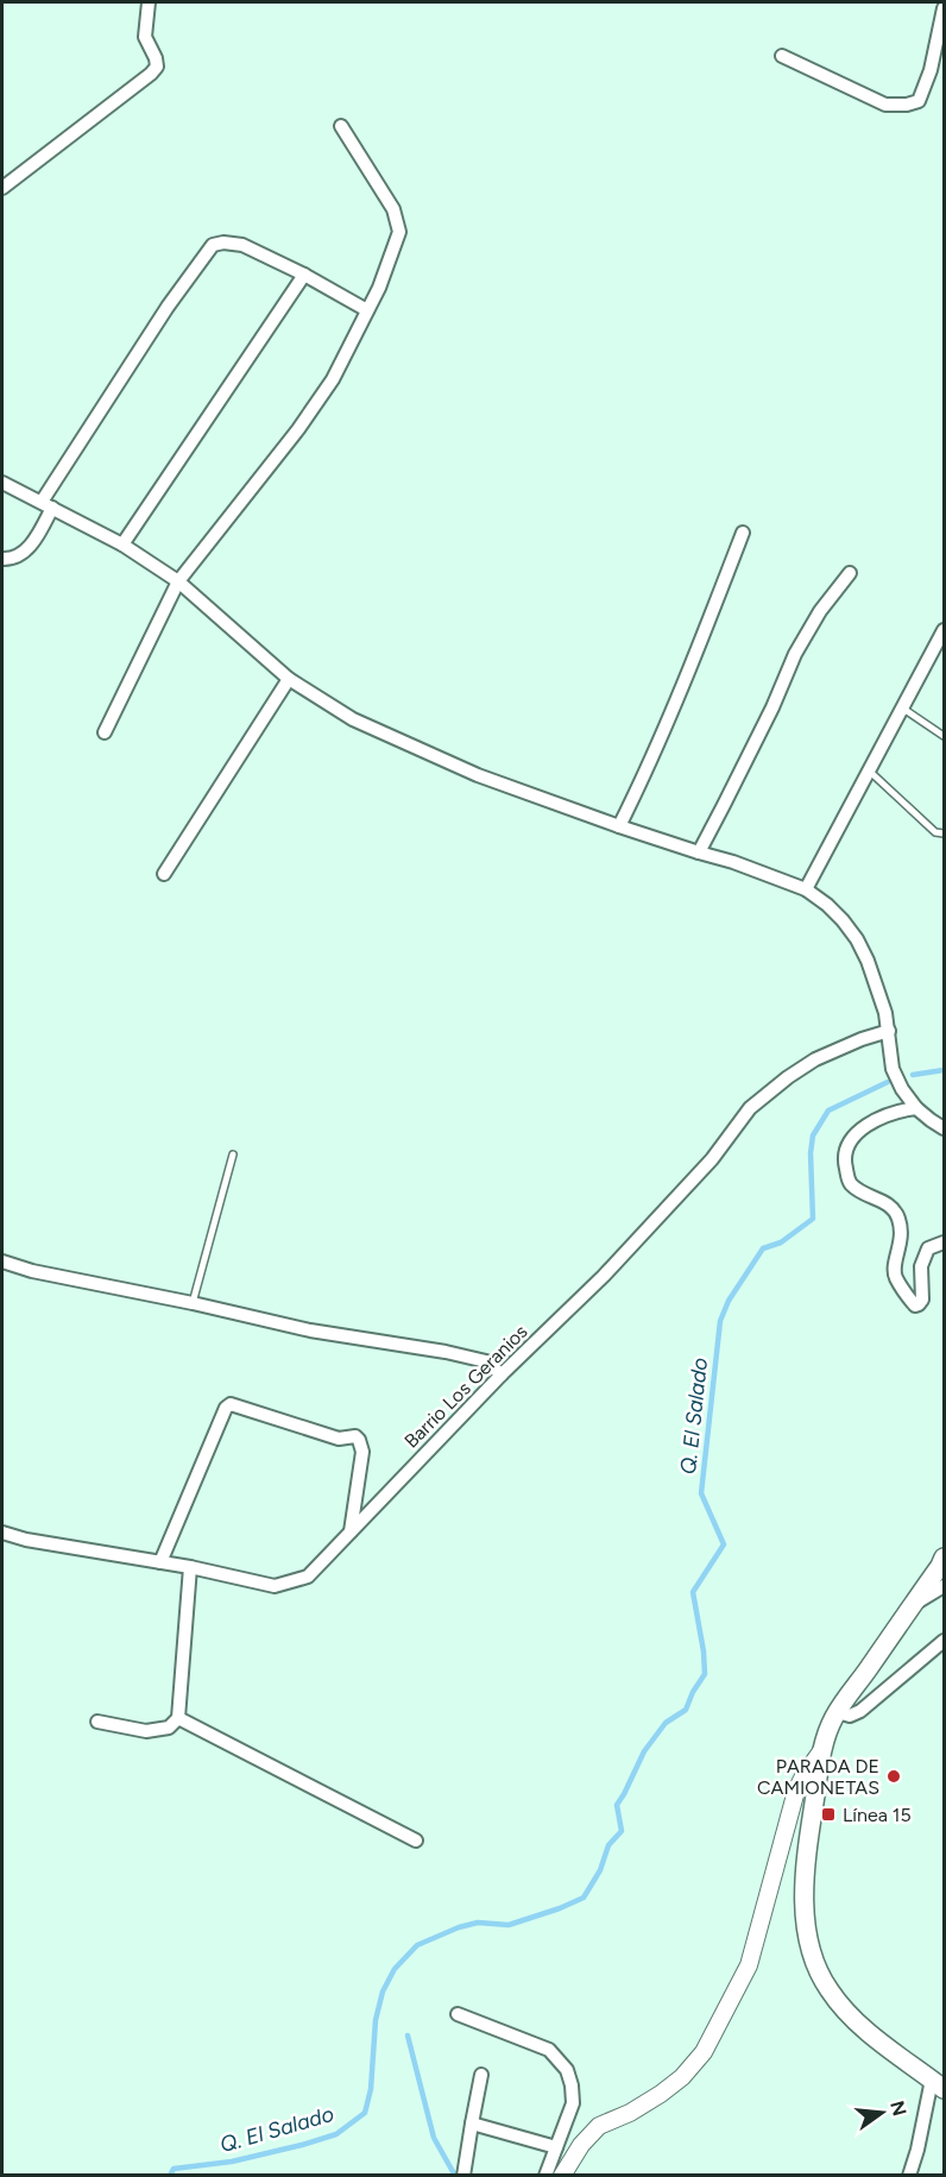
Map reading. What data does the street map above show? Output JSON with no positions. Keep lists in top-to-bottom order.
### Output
{
  "streets": {
    "street": ["Barrio Los Geranios"]
  },
  "water": ["Q. El Salado"],
  "places": {
    "other": ["PARADA DE CAMIONETAS"],
    "transit": ["Línea 15"]
  },
  "north": "right"
}
